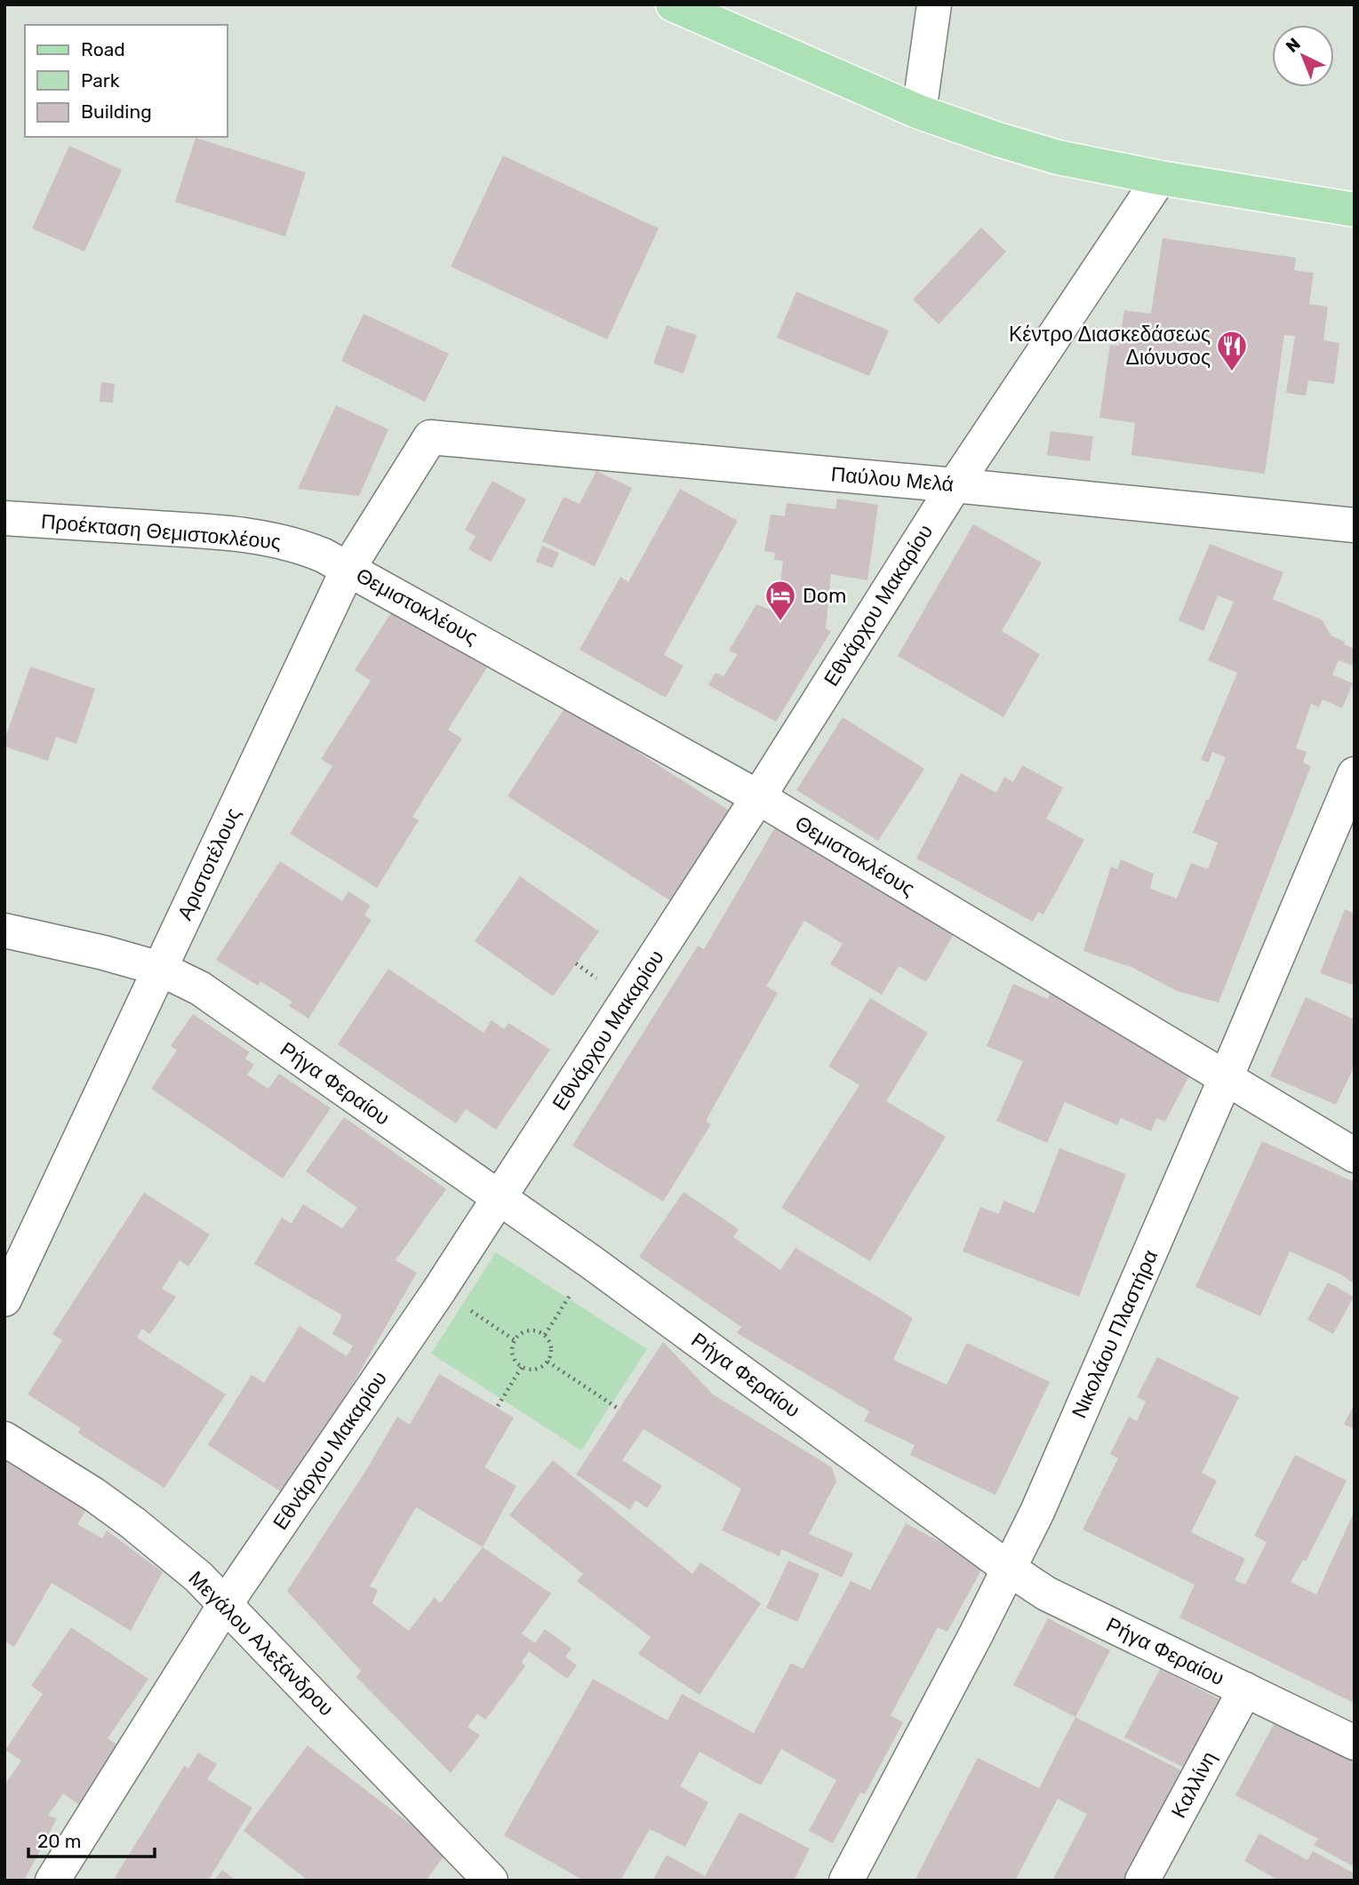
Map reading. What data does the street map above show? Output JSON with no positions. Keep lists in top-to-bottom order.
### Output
{
  "streets": {
    "street": [
      "Παύλου Μελά",
      "Προέκταση Θεμιστοκλέους",
      "Εθνάρχου Μακαρίου",
      "Θεμιστοκλέους",
      "Αριστοτέλους",
      "Ρήγα Φεραίου",
      "Νικολάου Πλαστήρα",
      "Μεγάλου Αλεξάνδρου",
      "Καλλίνη"
    ]
  },
  "crossings": [
    ["Παύλου Μελά", "Εθνάρχου Μακαρίου"],
    ["Παύλου Μελά", "Αριστοτέλους"],
    ["Προέκταση Θεμιστοκλέους", "Θεμιστοκλέους"],
    ["Προέκταση Θεμιστοκλέους", "Αριστοτέλους"],
    ["Εθνάρχου Μακαρίου", "Θεμιστοκλέους"],
    ["Εθνάρχου Μακαρίου", "Ρήγα Φεραίου"],
    ["Εθνάρχου Μακαρίου", "Μεγάλου Αλεξάνδρου"],
    ["Θεμιστοκλέους", "Αριστοτέλους"],
    ["Θεμιστοκλέους", "Νικολάου Πλαστήρα"],
    ["Αριστοτέλους", "Ρήγα Φεραίου"],
    ["Ρήγα Φεραίου", "Νικολάου Πλαστήρα"],
    ["Ρήγα Φεραίου", "Καλλίνη"]
  ],
  "places": {
    "restaurant": ["Κέντρο Διασκεδάσεως Διόνυσος"],
    "hotel": ["Dom"]
  },
  "legend": ["Road", "Park", "Building"],
  "scale_bar": "20 m",
  "north": "top left"
}
